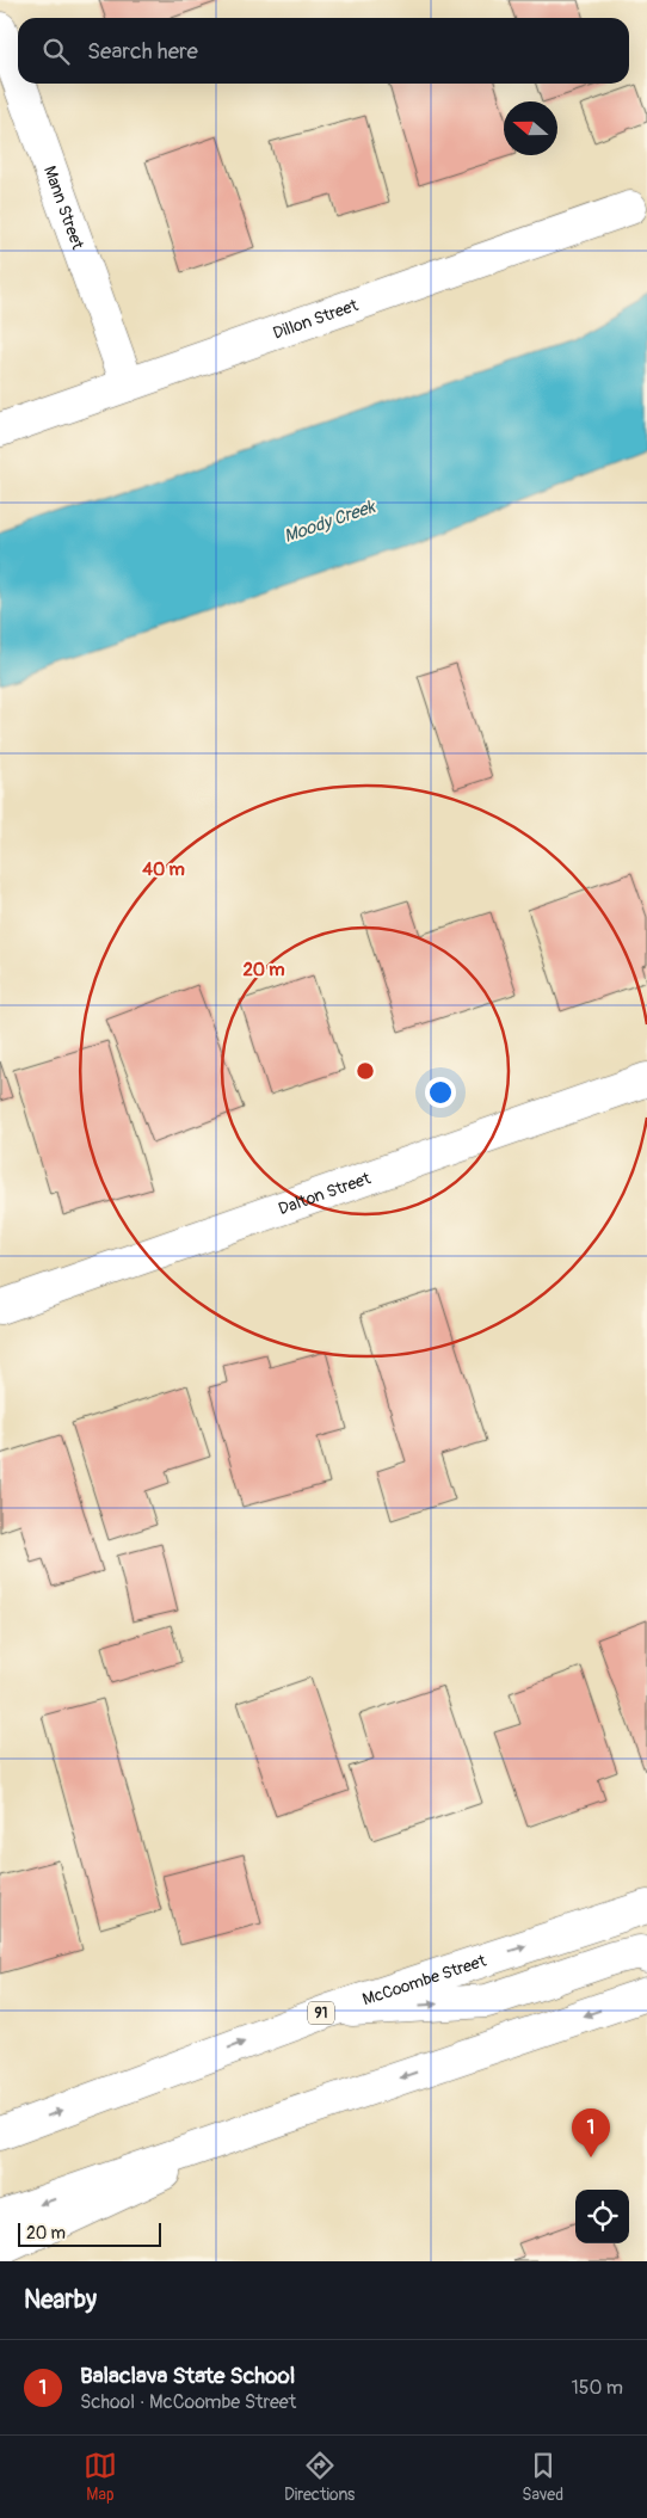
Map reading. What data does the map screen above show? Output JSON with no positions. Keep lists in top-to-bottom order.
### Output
{
  "streets": {
    "street": [
      "Mann Street",
      "Dillon Street",
      "Dalton Street",
      "McCoombe Street",
      "91"
    ]
  },
  "crossings": [
    ["Mann Street", "Dillon Street"]
  ],
  "water": ["Moody Creek"],
  "scale_bar": "20 m",
  "north": "left",
  "page": {
    "search": "Search here",
    "pins": "1",
    "scale": "20 m",
    "heading": "Nearby",
    "list": [
      {
        "mark": "1",
        "name": "Balaclava State School",
        "note": "School · McCoombe Street",
        "value": "150 m"
      }
    ],
    "nav": ["Map", "Directions", "Saved"]
  },
  "rings": ["40 m", "20 m"]
}
